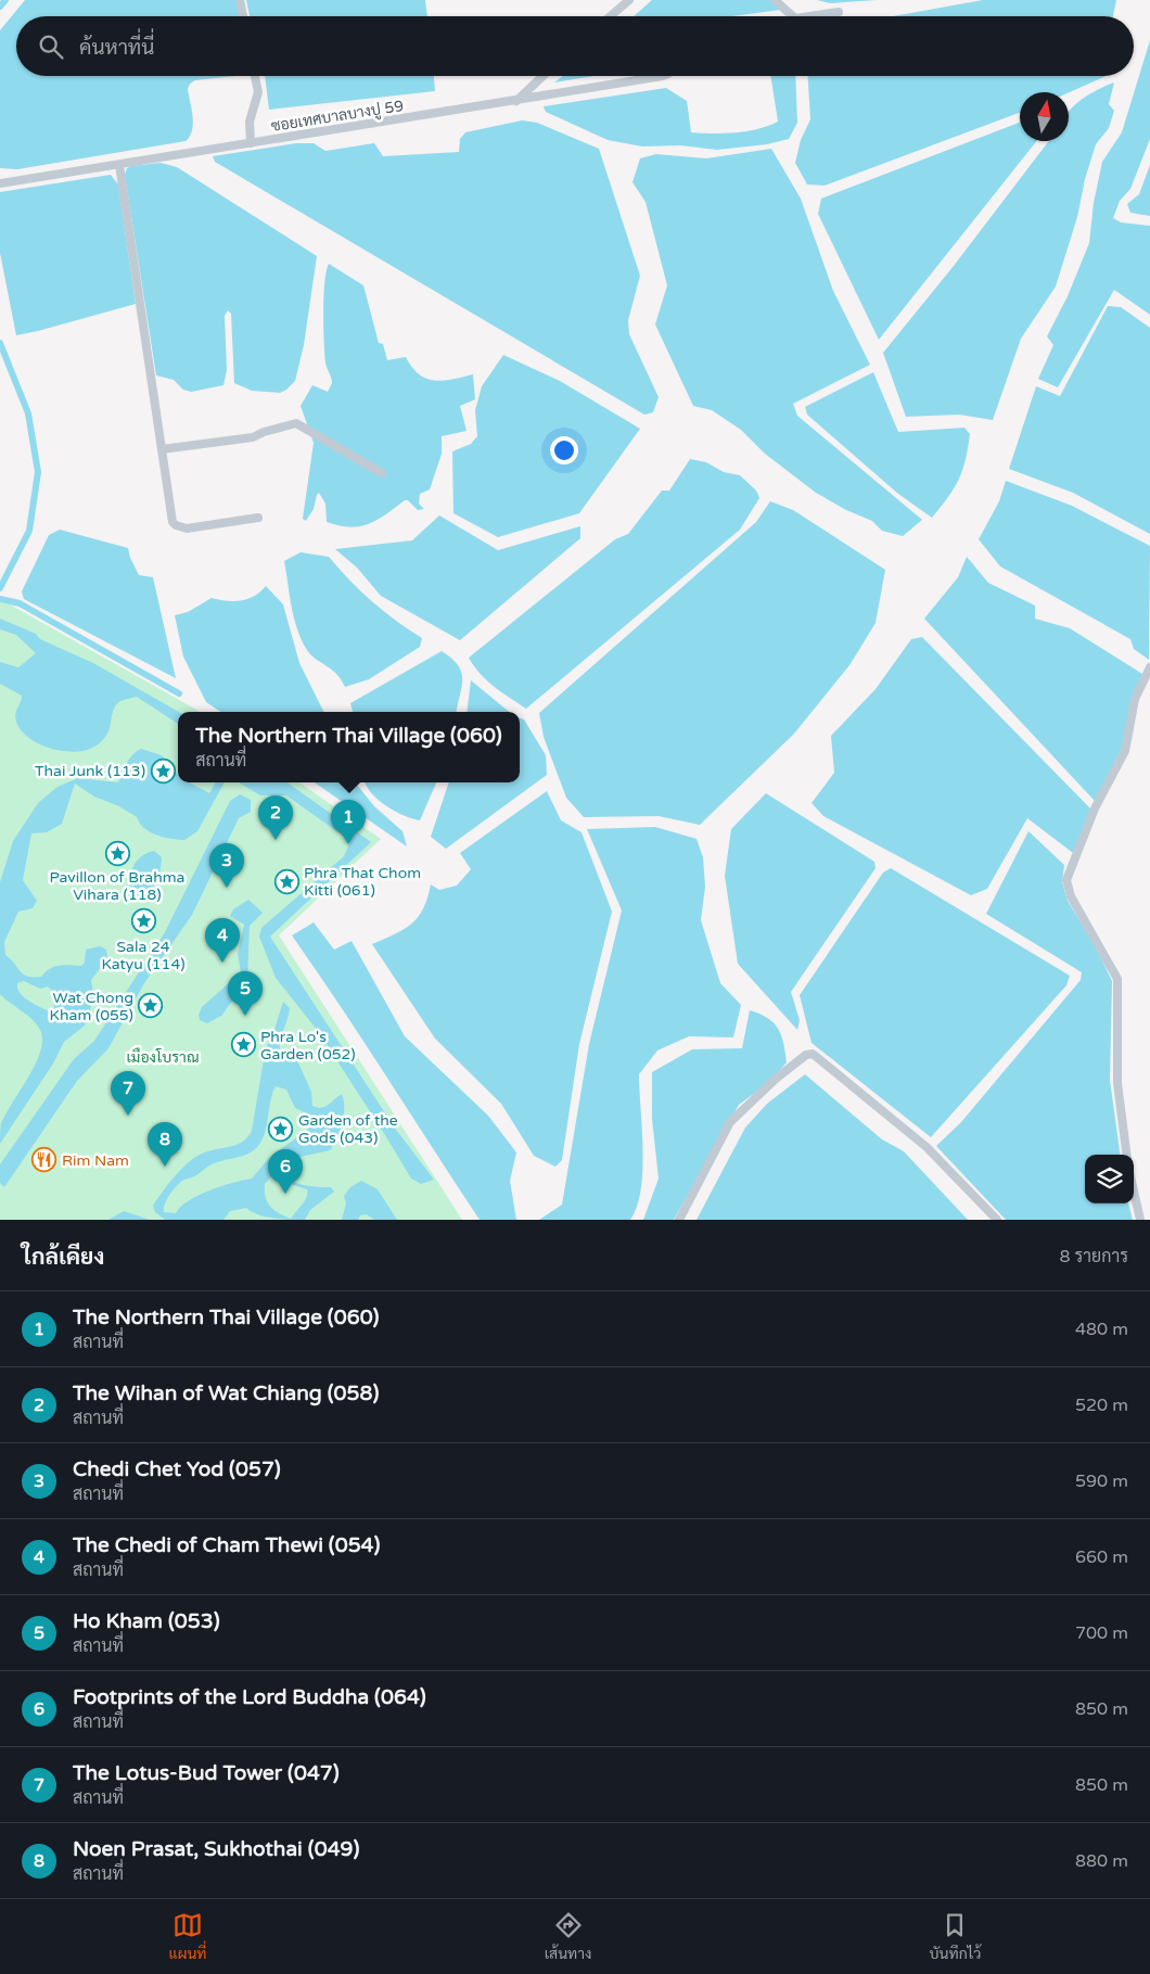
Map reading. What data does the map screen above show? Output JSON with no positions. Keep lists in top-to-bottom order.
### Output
{
  "streets": {
    "street": ["ซอยเทศบาลบางปู 59"]
  },
  "parks": ["เมืองโบราณ"],
  "places": {
    "place": [
      "Thai Junk (113)",
      "Pavillon of Brahma Vihara (118)",
      "Phra That Chom Kitti (061)",
      "Sala 24 Katyu (114)",
      "Wat Chong Kham (055)",
      "Phra Lo's Garden (052)",
      "Garden of the Gods (043)"
    ],
    "restaurant": ["Rim Nam"]
  },
  "north": "top",
  "page": {
    "search": "ค้นหาที่นี่",
    "popup": ["The Northern Thai Village (060)", "สถานที่"],
    "pins": [
      "2",
      "1",
      "3",
      "4",
      "5",
      "7",
      "8",
      "6"
    ],
    "heading": ["ใกล้เคียง", "8 รายการ"],
    "list": [
      {
        "mark": "1",
        "name": "The Northern Thai Village (060)",
        "note": "สถานที่",
        "value": "480 m"
      },
      {
        "mark": "2",
        "name": "The Wihan of Wat Chiang (058)",
        "note": "สถานที่",
        "value": "520 m"
      },
      {
        "mark": "3",
        "name": "Chedi Chet Yod (057)",
        "note": "สถานที่",
        "value": "590 m"
      },
      {
        "mark": "4",
        "name": "The Chedi of Cham Thewi (054)",
        "note": "สถานที่",
        "value": "660 m"
      },
      {
        "mark": "5",
        "name": "Ho Kham (053)",
        "note": "สถานที่",
        "value": "700 m"
      },
      {
        "mark": "6",
        "name": "Footprints of the Lord Buddha (064)",
        "note": "สถานที่",
        "value": "850 m"
      },
      {
        "mark": "7",
        "name": "The Lotus-Bud Tower (047)",
        "note": "สถานที่",
        "value": "850 m"
      },
      {
        "mark": "8",
        "name": "Noen Prasat, Sukhothai (049)",
        "note": "สถานที่",
        "value": "880 m"
      }
    ],
    "nav": ["แผนที่", "เส้นทาง", "บันทึกไว้"]
  }
}
